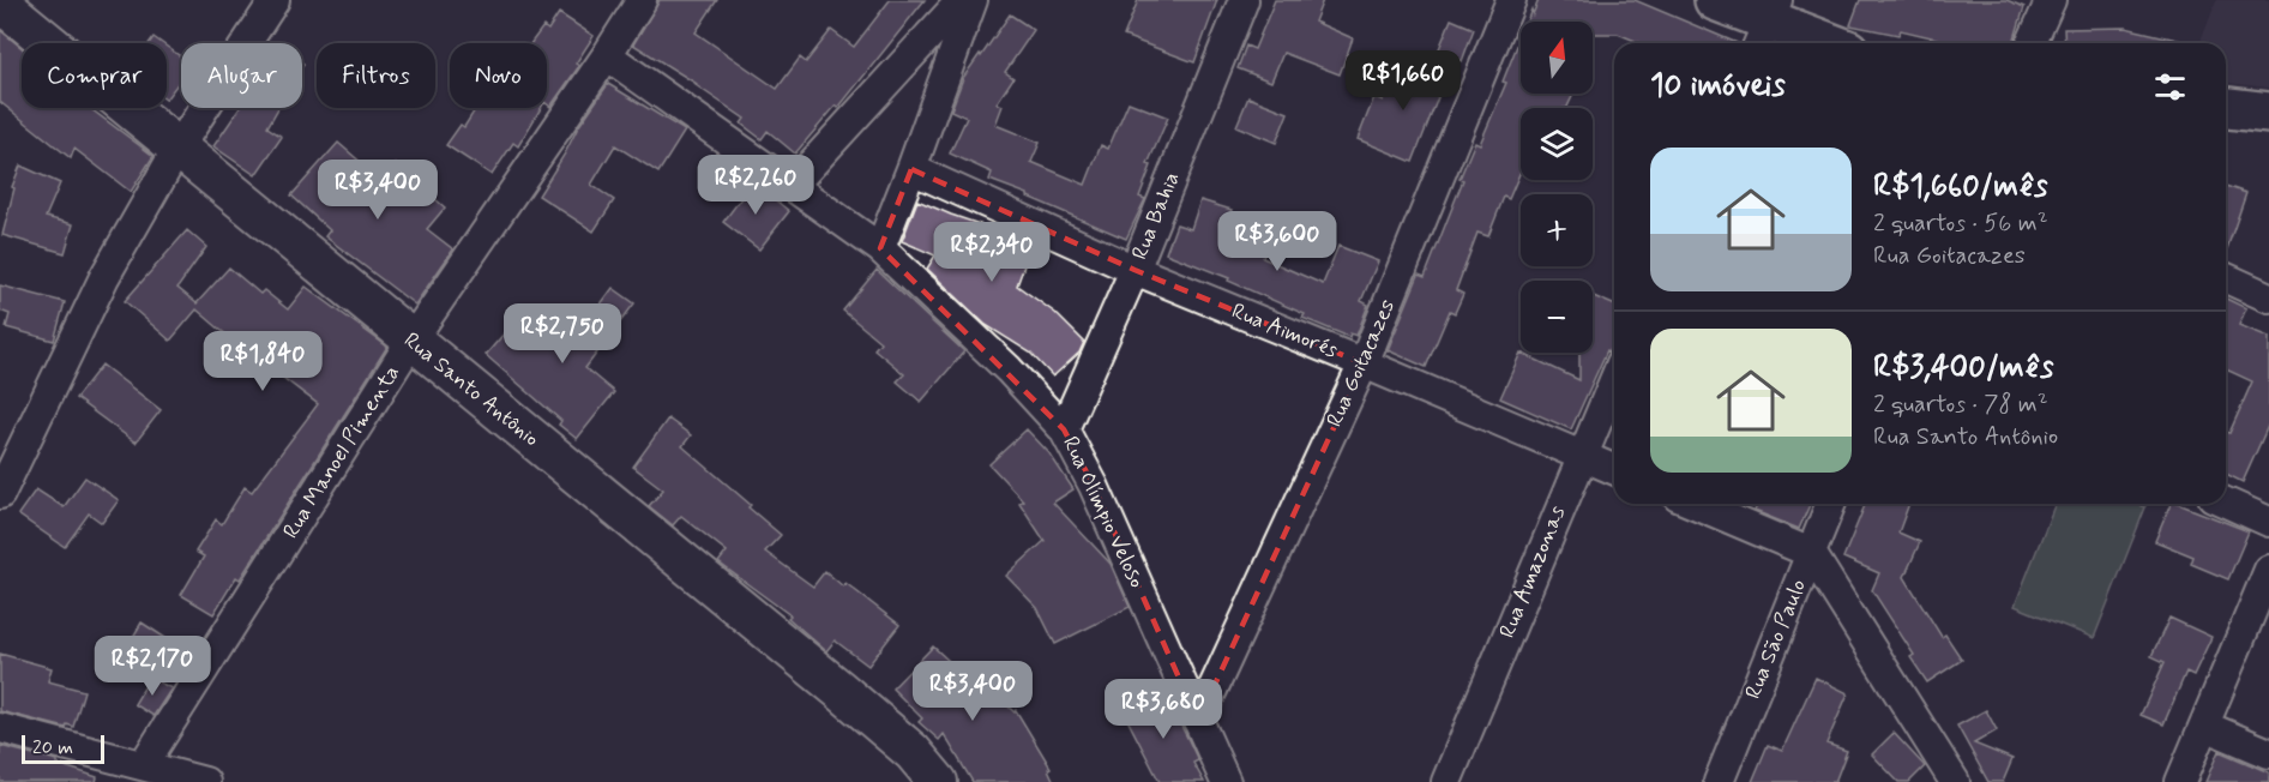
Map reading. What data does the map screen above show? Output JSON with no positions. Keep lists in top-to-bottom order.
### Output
{
  "streets": {
    "street": [
      "Rua Bahia",
      "Rua Aimorés",
      "Rua Goitacazes",
      "Rua Santo Antônio",
      "Rua Manoel Pimenta",
      "Rua Olímpio Veloso",
      "Rua Amazonas",
      "Rua São Paulo"
    ]
  },
  "crossings": [
    ["Rua Bahia", "Rua Aimorés"],
    ["Rua Bahia", "Rua Olímpio Veloso"],
    ["Rua Aimorés", "Rua Goitacazes"],
    ["Rua Aimorés", "Rua Amazonas"],
    ["Rua Goitacazes", "Rua Olímpio Veloso"],
    ["Rua Santo Antônio", "Rua Manoel Pimenta"],
    ["Rua Manoel Pimenta", "Rua Olímpio Veloso"]
  ],
  "scale_bar": "20 m",
  "north": "top",
  "page": {
    "map_buttons": ["+", "−"],
    "chip": [
      "Comprar",
      "Alugar",
      "Filtros",
      "Novo"
    ],
    "heading": "10 imóveis",
    "price": [
      "R$1,660",
      "R$2,260",
      "R$3,400",
      "R$3,600",
      "R$2,340",
      "R$2,750",
      "R$1,840",
      "R$2,170",
      "R$3,400",
      "R$3,680"
    ],
    "list": [
      {
        "name": "R$1,660/mês",
        "note": "2 quartos · 56 m² · Rua Goitacazes"
      },
      {
        "name": "R$3,400/mês",
        "note": "2 quartos · 78 m² · Rua Santo Antônio"
      }
    ],
    "scale": "20 m"
  }
}
